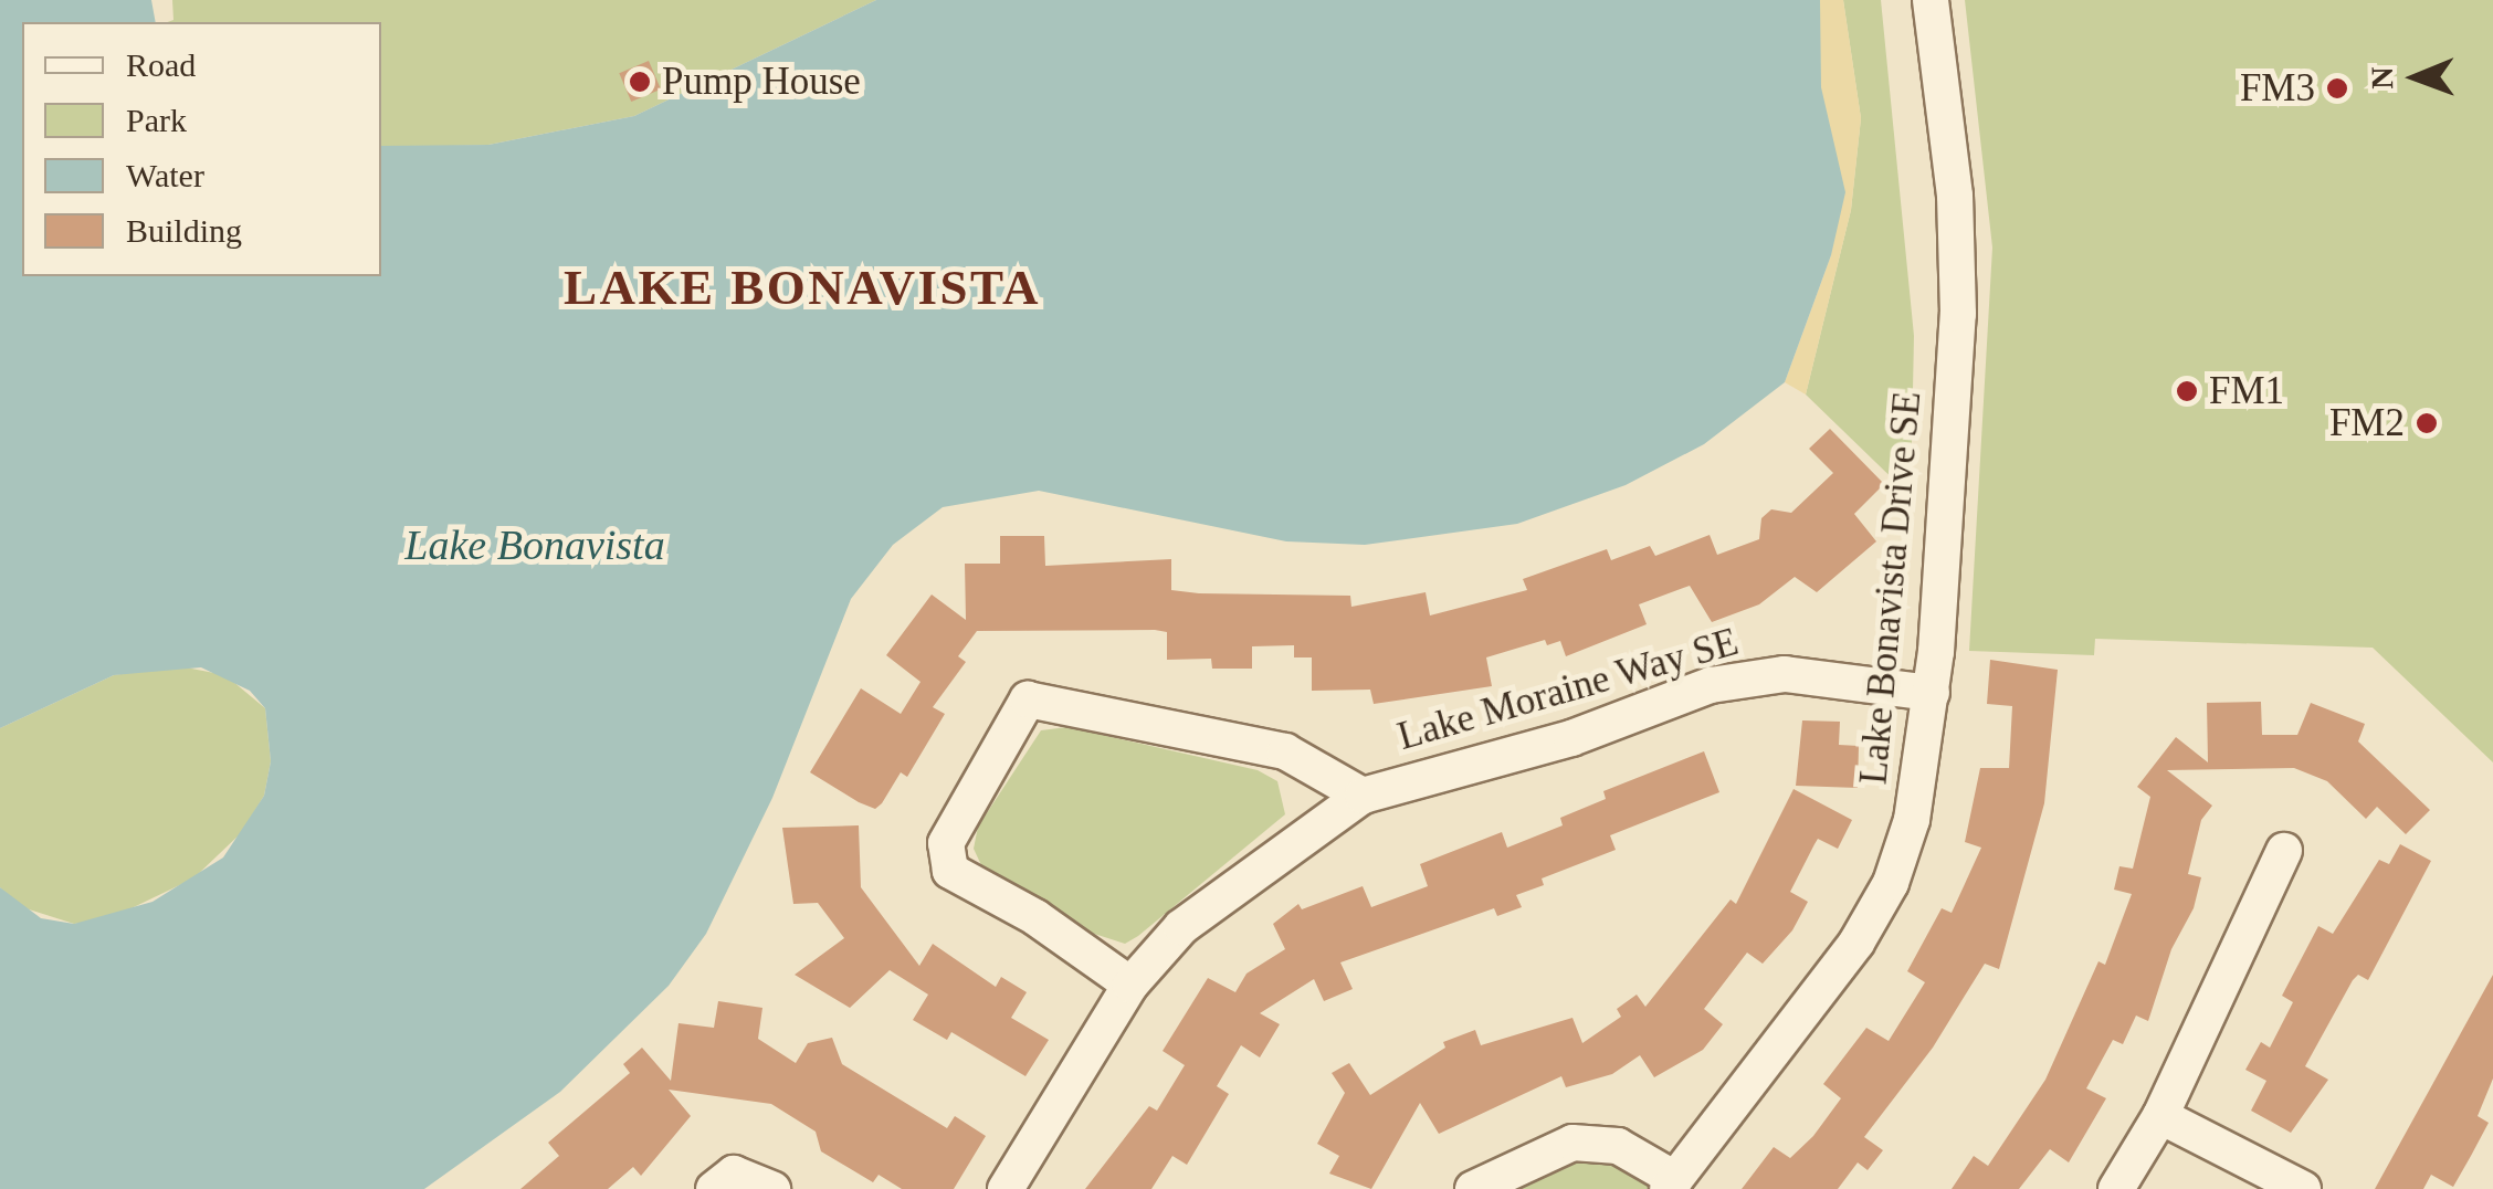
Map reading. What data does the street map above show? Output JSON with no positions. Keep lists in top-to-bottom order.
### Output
{
  "streets": {
    "street": ["Lake Bonavista Drive SE", "Lake Moraine Way SE"]
  },
  "crossings": [
    ["Lake Bonavista Drive SE", "Lake Moraine Way SE"]
  ],
  "districts": ["LAKE BONAVISTA"],
  "water": ["Lake Bonavista"],
  "places": [
    "Pump House",
    "FM3",
    "FM1",
    "FM2"
  ],
  "legend": [
    "Road",
    "Park",
    "Water",
    "Building"
  ],
  "north": "left"
}
